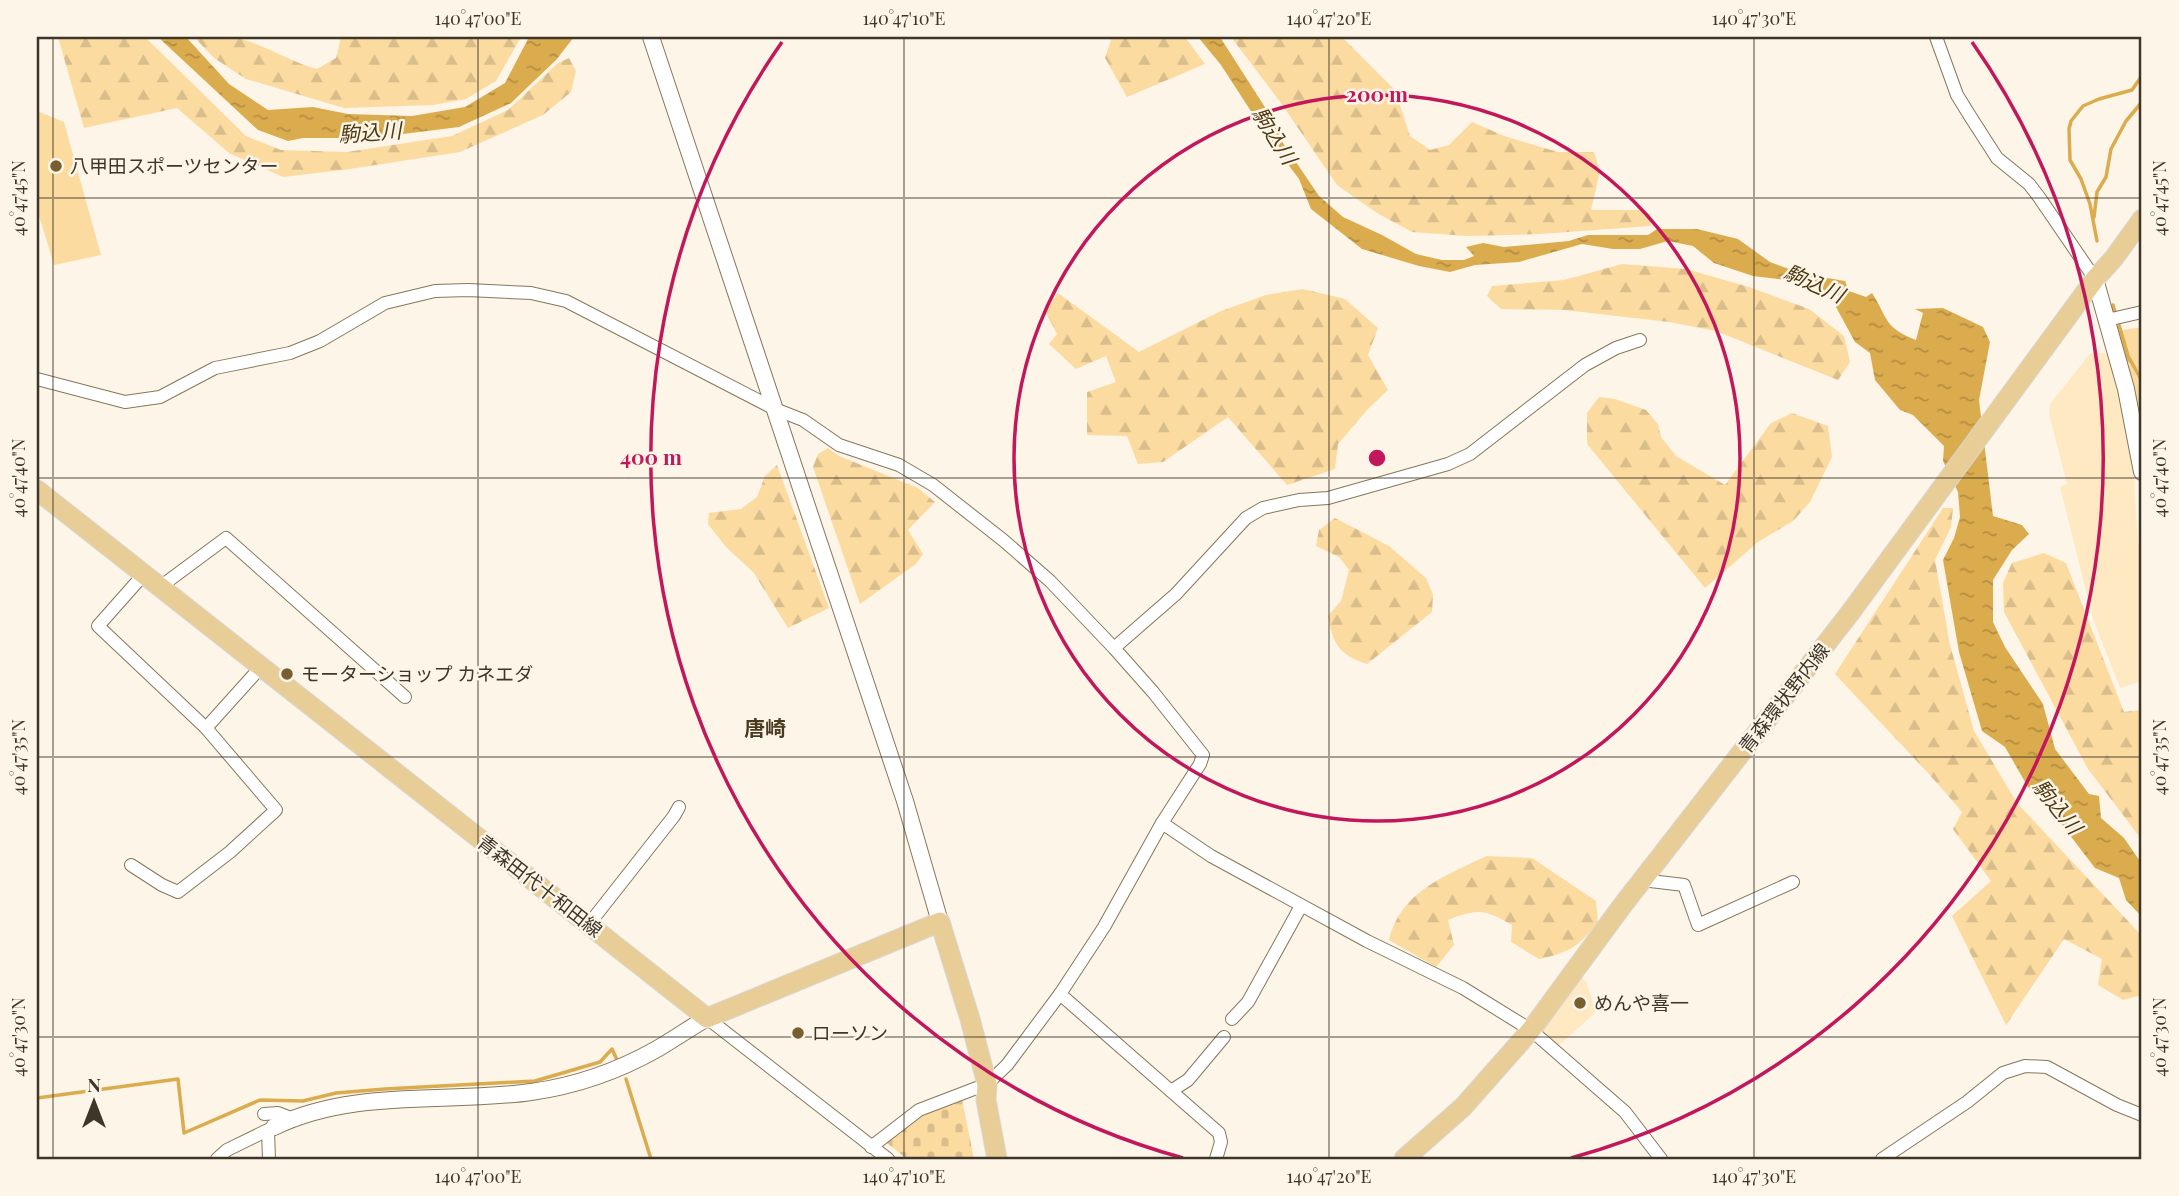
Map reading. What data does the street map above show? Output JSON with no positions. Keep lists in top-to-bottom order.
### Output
{
  "streets": {
    "main road": ["青森環状野内線", "青森田代十和田線"]
  },
  "districts": ["唐崎"],
  "water": ["駒込川"],
  "places": [
    "八甲田スポーツセンター",
    "モーターショップ カネエダ",
    "めんや喜一",
    "ローソン"
  ],
  "north": "top",
  "coordinates": [
    "140°47'00\"E",
    "140°47'10\"E",
    "140°47'20\"E",
    "140°47'30\"E",
    "40°47'45\"N",
    "40°47'40\"N",
    "40°47'35\"N",
    "40°47'30\"N"
  ],
  "rings": ["200 m", "400 m"]
}
